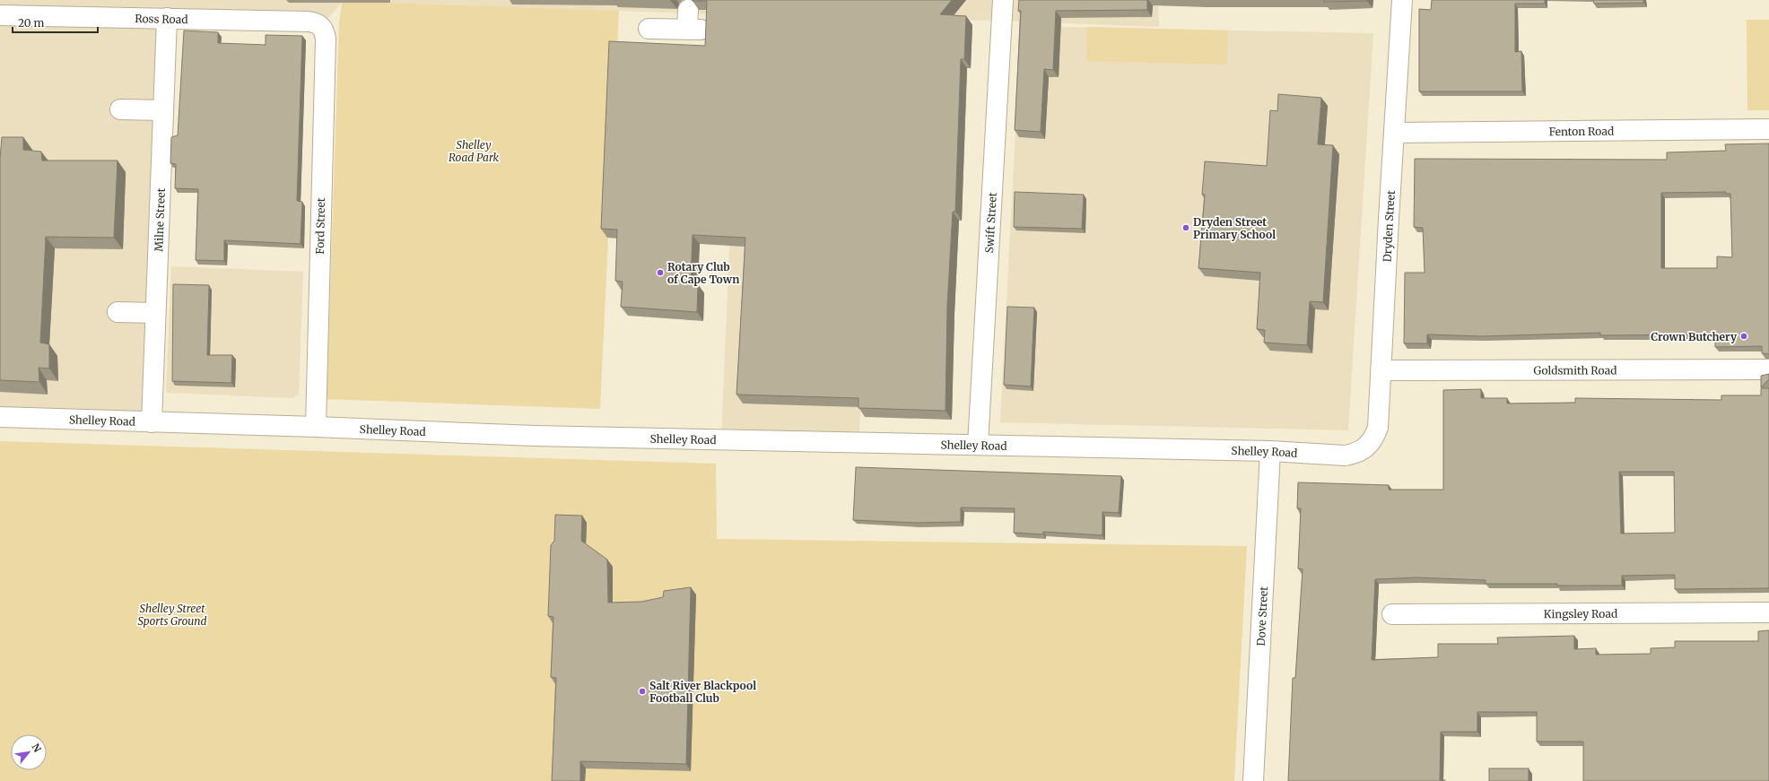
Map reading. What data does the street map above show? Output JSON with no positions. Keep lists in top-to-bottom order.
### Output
{
  "streets": {
    "street": [
      "Ross Road",
      "Fenton Road",
      "Milne Street",
      "Swift Street",
      "Ford Street",
      "Dryden Street",
      "Goldsmith Road",
      "Shelley Road",
      "Kingsley Road",
      "Dove Street"
    ]
  },
  "crossings": [
    ["Ross Road", "Milne Street"],
    ["Ross Road", "Ford Street"],
    ["Fenton Road", "Dryden Street"],
    ["Milne Street", "Shelley Road"],
    ["Swift Street", "Shelley Road"],
    ["Ford Street", "Shelley Road"],
    ["Dryden Street", "Goldsmith Road"],
    ["Dryden Street", "Shelley Road"],
    ["Shelley Road", "Dove Street"]
  ],
  "parks": ["Shelley Road Park", "Shelley Street Sports Ground"],
  "places": [
    "Dryden Street Primary School",
    "Rotary Club of Cape Town",
    "Crown Butchery",
    "Salt River Blackpool Football Club"
  ],
  "scale_bar": "20 m",
  "north": "top right"
}
